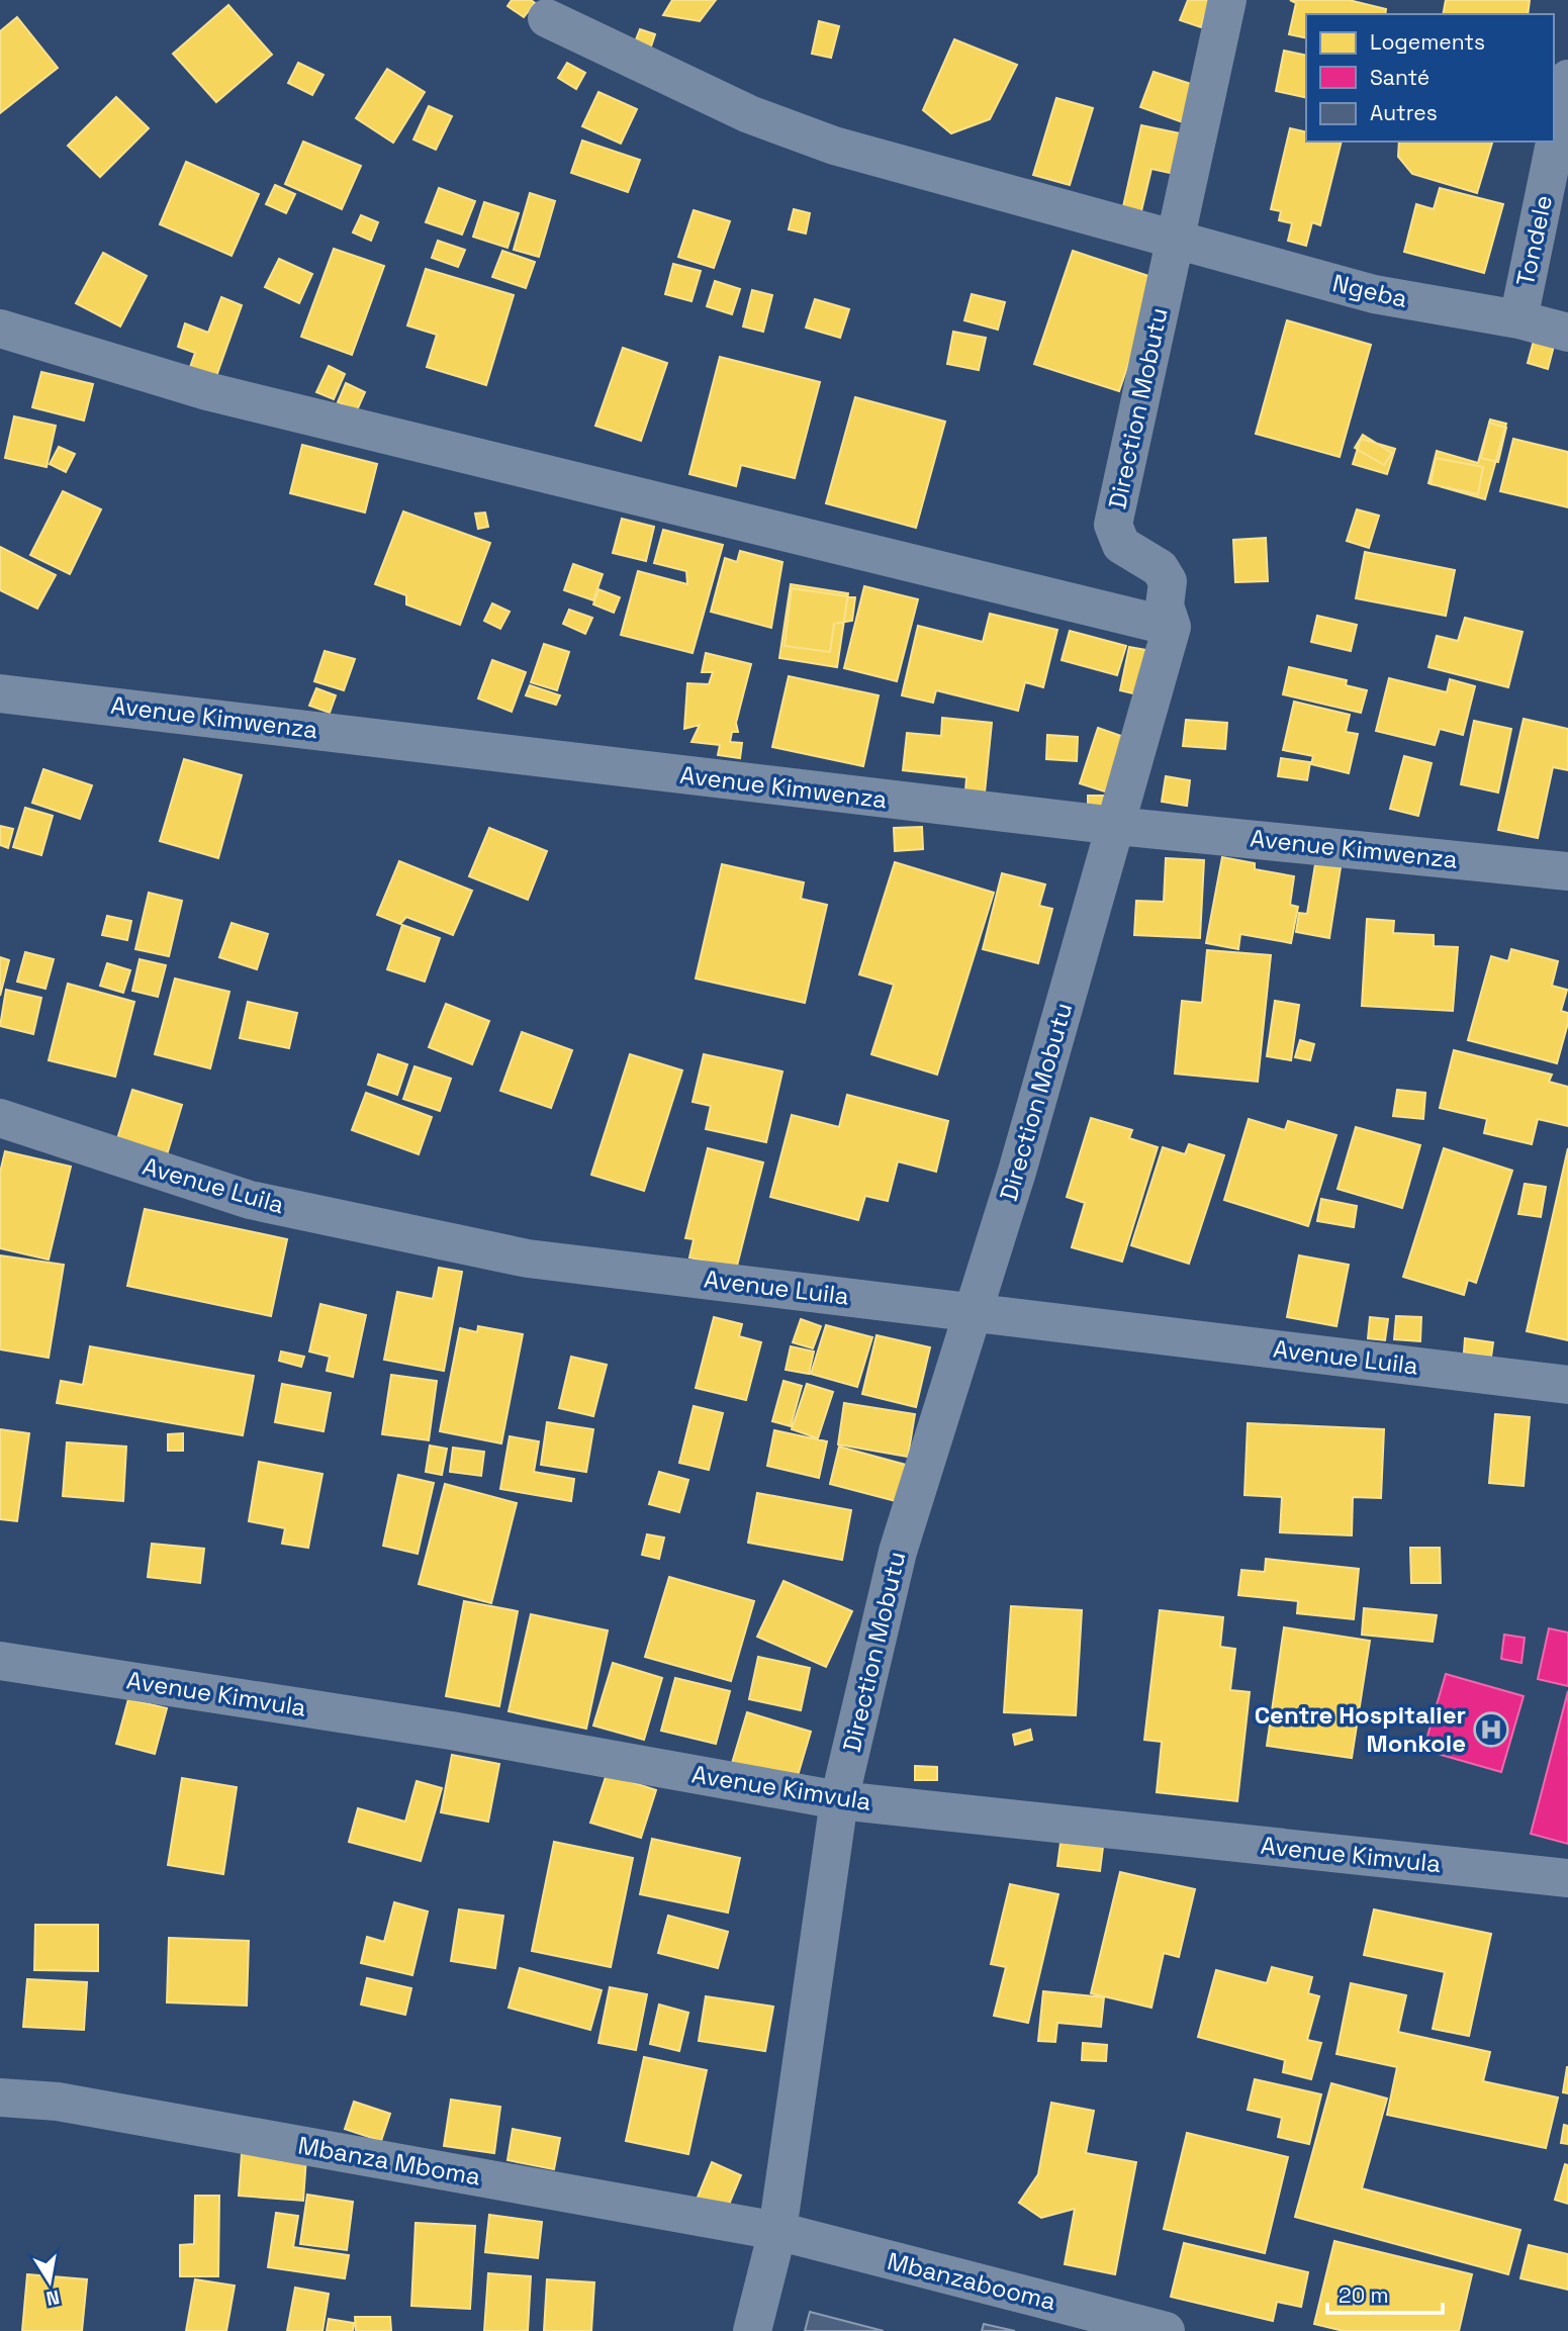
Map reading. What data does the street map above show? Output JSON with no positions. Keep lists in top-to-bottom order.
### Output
{
  "streets": {
    "street": [
      "Tondele",
      "Ngeba",
      "Direction Mobutu",
      "Avenue Kimwenza",
      "Avenue Luila",
      "Avenue Kimvula",
      "Mbanza Mboma",
      "Mbanzabooma"
    ]
  },
  "crossings": [
    ["Tondele", "Ngeba"],
    ["Ngeba", "Direction Mobutu"],
    ["Direction Mobutu", "Avenue Kimwenza"],
    ["Direction Mobutu", "Avenue Luila"],
    ["Direction Mobutu", "Avenue Kimvula"],
    ["Direction Mobutu", "Mbanza Mboma"],
    ["Direction Mobutu", "Mbanzabooma"],
    ["Mbanza Mboma", "Mbanzabooma"]
  ],
  "places": {
    "hospital": ["Centre Hospitalier Monkole"]
  },
  "legend": ["Logements", "Santé", "Autres"],
  "scale_bar": "20 m",
  "north": "bottom"
}
